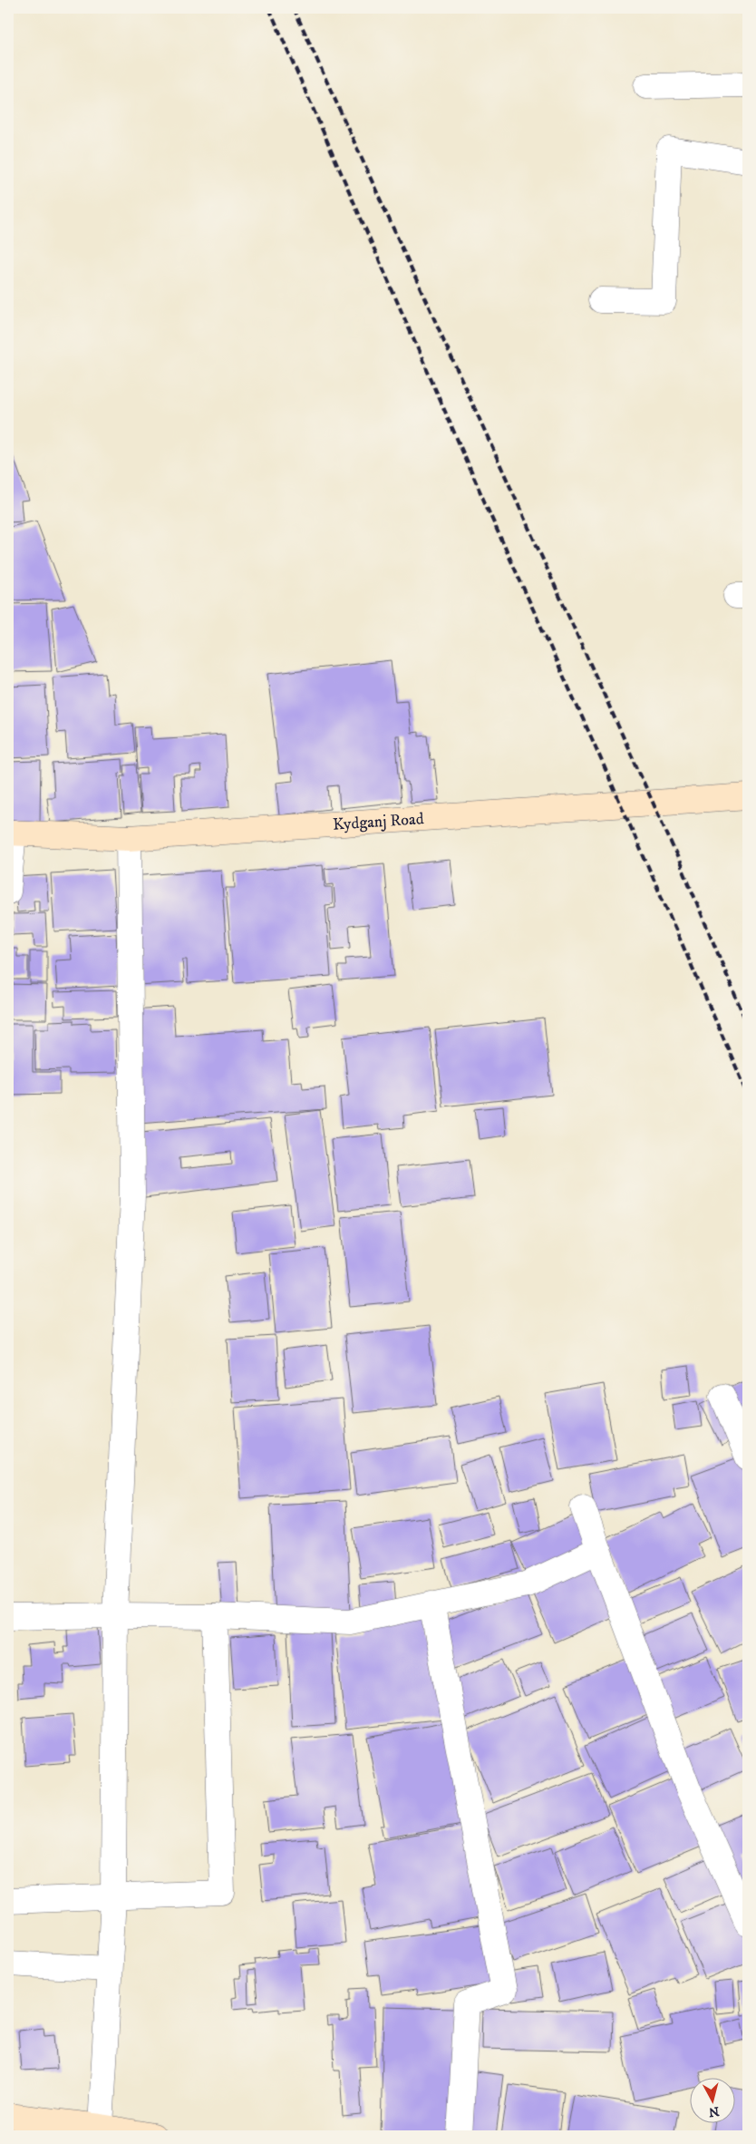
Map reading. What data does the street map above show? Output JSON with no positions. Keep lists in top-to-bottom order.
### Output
{
  "streets": {
    "main road": ["Kydganj Road"]
  },
  "north": "bottom"
}
